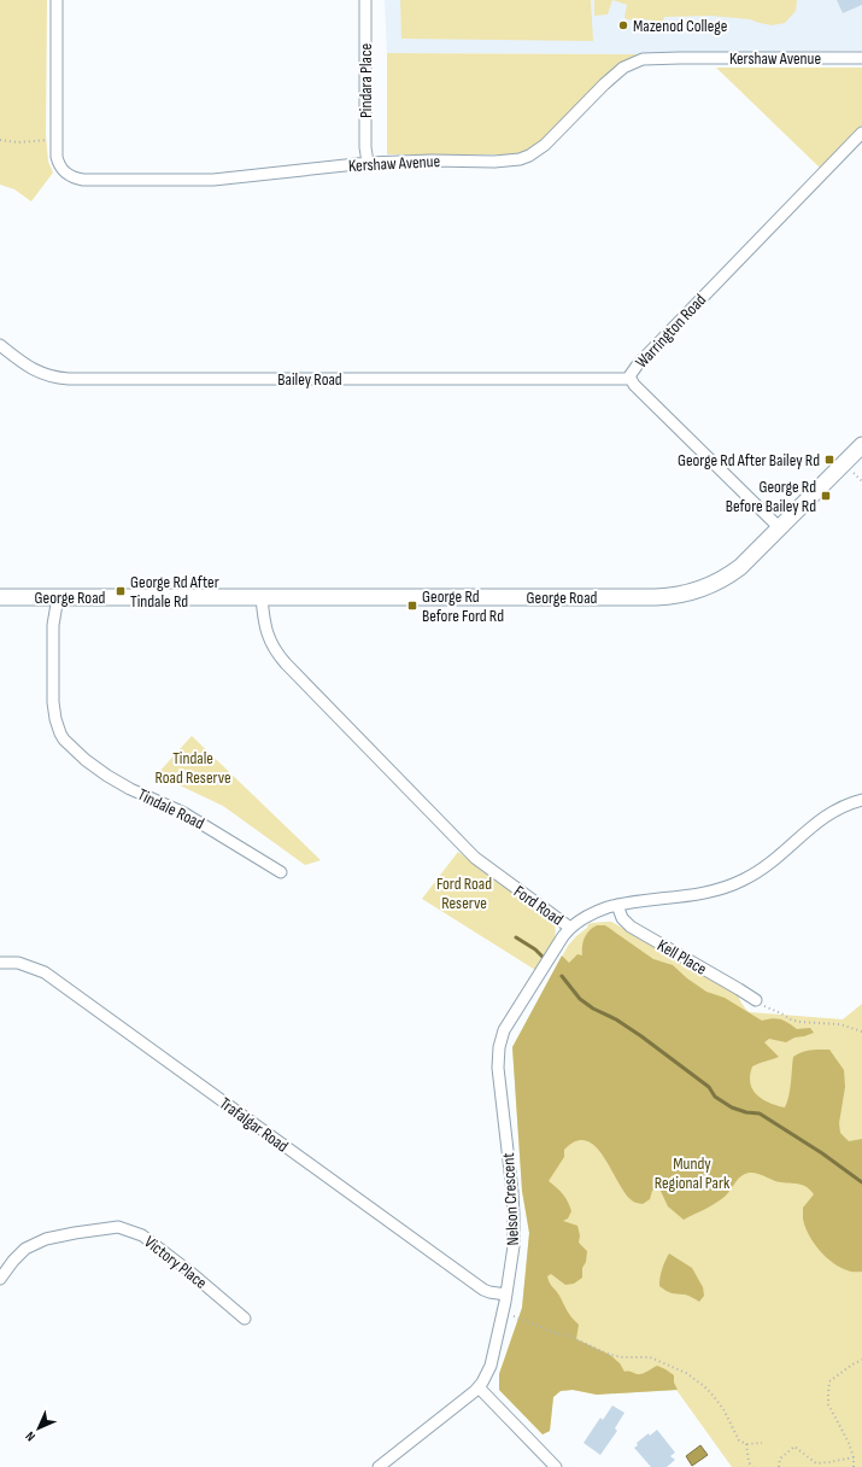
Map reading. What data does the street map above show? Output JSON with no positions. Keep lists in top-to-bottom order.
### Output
{
  "streets": {
    "street": [
      "Kershaw Avenue",
      "Pindara Place",
      "Warrington Road",
      "Bailey Road",
      "George Road",
      "Tindale Road",
      "Ford Road",
      "Kell Place",
      "Trafalgar Road",
      "Nelson Crescent",
      "Victory Place"
    ]
  },
  "crossings": [
    ["Kershaw Avenue", "Pindara Place"],
    ["Warrington Road", "Bailey Road"],
    ["Warrington Road", "George Road"],
    ["George Road", "Tindale Road"],
    ["George Road", "Ford Road"],
    ["Ford Road", "Kell Place"],
    ["Ford Road", "Nelson Crescent"],
    ["Trafalgar Road", "Nelson Crescent"]
  ],
  "parks": ["Tindale Road Reserve", "Ford Road Reserve", "Mundy Regional Park"],
  "places": {
    "other": ["Mazenod College"],
    "transit": [
      "George Rd After Bailey Rd",
      "George Rd Before Bailey Rd",
      "George Rd After Tindale Rd",
      "George Rd Before Ford Rd"
    ]
  },
  "north": "bottom left"
}
